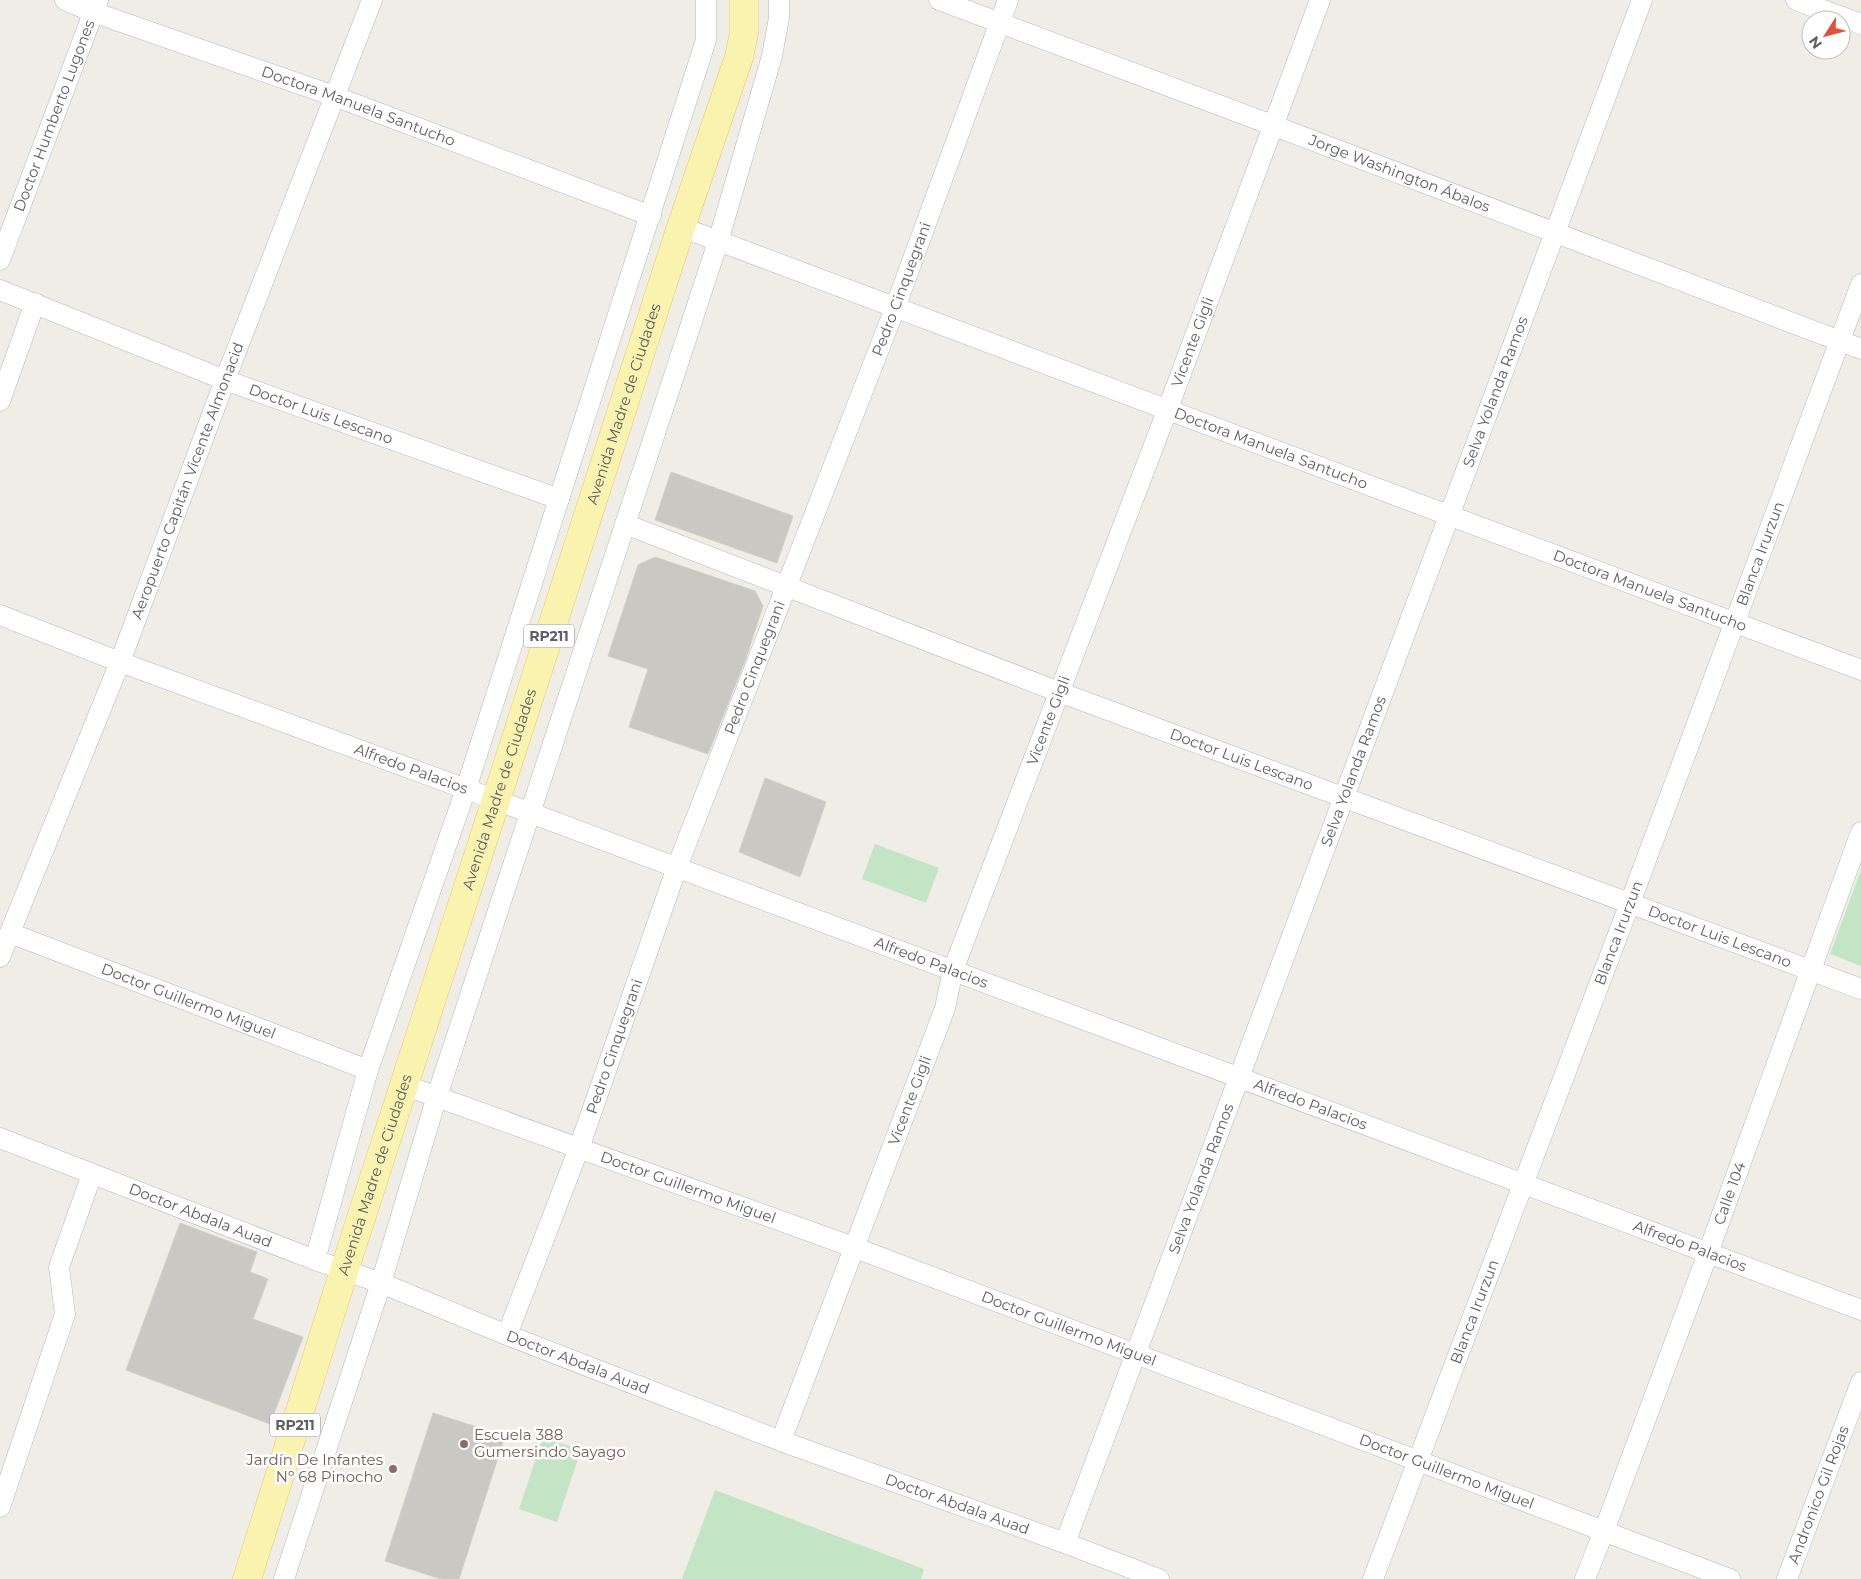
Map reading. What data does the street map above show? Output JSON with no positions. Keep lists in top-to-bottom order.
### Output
{
  "streets": {
    "main road": ["Avenida Madre de Ciudades", "RP211"],
    "street": [
      "Doctora Manuela Santucho",
      "Doctor Humberto Lugones",
      "Jorge Washington Ábalos",
      "Pedro Cinquegrani",
      "Vicente Gigli",
      "Selva Yolanda Ramos",
      "Doctor Luis Lescano",
      "Aeropuerto Capitán Vicente Almonacid",
      "Blanca Irurzun",
      "Alfredo Palacios",
      "Doctor Guillermo Miguel",
      "Calle 104",
      "Doctor Abdala Auad",
      "Andronico Gil Rojas"
    ]
  },
  "crossings": [
    ["Doctora Manuela Santucho", "Doctor Humberto Lugones"],
    ["Doctora Manuela Santucho", "Pedro Cinquegrani"],
    ["Doctora Manuela Santucho", "Vicente Gigli"],
    ["Doctora Manuela Santucho", "Selva Yolanda Ramos"],
    ["Doctora Manuela Santucho", "Avenida Madre de Ciudades"],
    ["Doctora Manuela Santucho", "Aeropuerto Capitán Vicente Almonacid"],
    ["Doctora Manuela Santucho", "Blanca Irurzun"],
    ["Jorge Washington Ábalos", "Pedro Cinquegrani"],
    ["Jorge Washington Ábalos", "Vicente Gigli"],
    ["Jorge Washington Ábalos", "Selva Yolanda Ramos"],
    ["Jorge Washington Ábalos", "Blanca Irurzun"],
    ["Pedro Cinquegrani", "Doctor Luis Lescano"],
    ["Pedro Cinquegrani", "Alfredo Palacios"],
    ["Pedro Cinquegrani", "Doctor Guillermo Miguel"],
    ["Pedro Cinquegrani", "Doctor Abdala Auad"],
    ["Vicente Gigli", "Doctor Luis Lescano"],
    ["Vicente Gigli", "Alfredo Palacios"],
    ["Vicente Gigli", "Doctor Guillermo Miguel"],
    ["Vicente Gigli", "Doctor Abdala Auad"],
    ["Selva Yolanda Ramos", "Doctor Luis Lescano"],
    ["Selva Yolanda Ramos", "Alfredo Palacios"],
    ["Selva Yolanda Ramos", "Doctor Guillermo Miguel"],
    ["Selva Yolanda Ramos", "Doctor Abdala Auad"],
    ["Avenida Madre de Ciudades", "Alfredo Palacios"],
    ["Avenida Madre de Ciudades", "Doctor Guillermo Miguel"],
    ["Avenida Madre de Ciudades", "Doctor Abdala Auad"],
    ["Doctor Luis Lescano", "Aeropuerto Capitán Vicente Almonacid"],
    ["Doctor Luis Lescano", "Blanca Irurzun"],
    ["Doctor Luis Lescano", "Calle 104"],
    ["Aeropuerto Capitán Vicente Almonacid", "Alfredo Palacios"],
    ["Aeropuerto Capitán Vicente Almonacid", "Doctor Guillermo Miguel"],
    ["Blanca Irurzun", "Alfredo Palacios"],
    ["Blanca Irurzun", "Doctor Guillermo Miguel"],
    ["Alfredo Palacios", "Calle 104"],
    ["Doctor Guillermo Miguel", "Calle 104"]
  ],
  "places": ["Escuela 388 Gumersindo Sayago", "Jardín De Infantes Nº 68 Pinocho"],
  "north": "bottom left"
}
